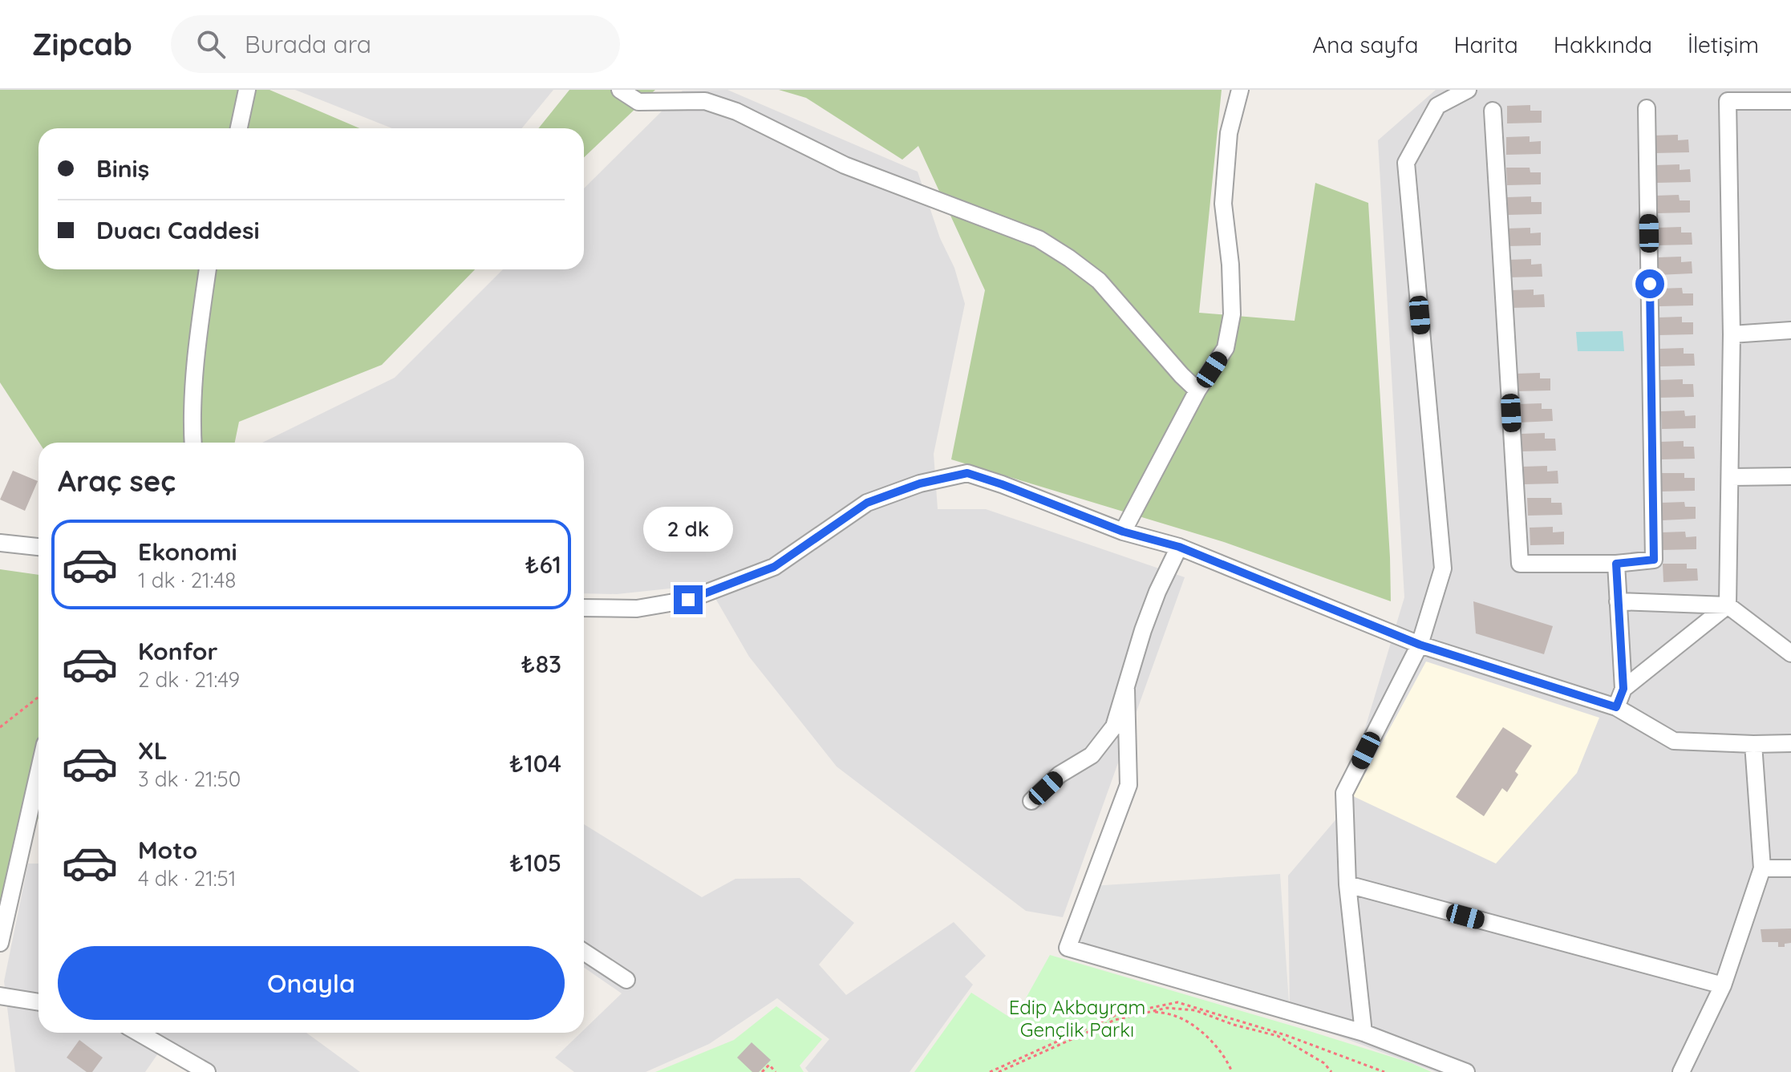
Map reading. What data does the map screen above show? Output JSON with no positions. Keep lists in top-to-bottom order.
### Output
{
  "parks": ["Edip Akbayram Gençlik Parkı"],
  "page": {
    "header": "Zipcab",
    "search": "Burada ara",
    "nav": [
      "Ana sayfa",
      "Harita",
      "Hakkında",
      "İletişim"
    ],
    "banner": ["Biniş", "Duacı Caddesi"],
    "heading": "Araç seç",
    "bubble": "2 dk",
    "list": [
      {
        "name": "Ekonomi",
        "note": "1 dk · 21:48",
        "value": "₺61"
      },
      {
        "name": "Konfor",
        "note": "2 dk · 21:49",
        "value": "₺83"
      },
      {
        "name": "XL",
        "note": "3 dk · 21:50",
        "value": "₺104"
      },
      {
        "name": "Moto",
        "note": "4 dk · 21:51",
        "value": "₺105"
      }
    ],
    "buttons": "Onayla"
  }
}
